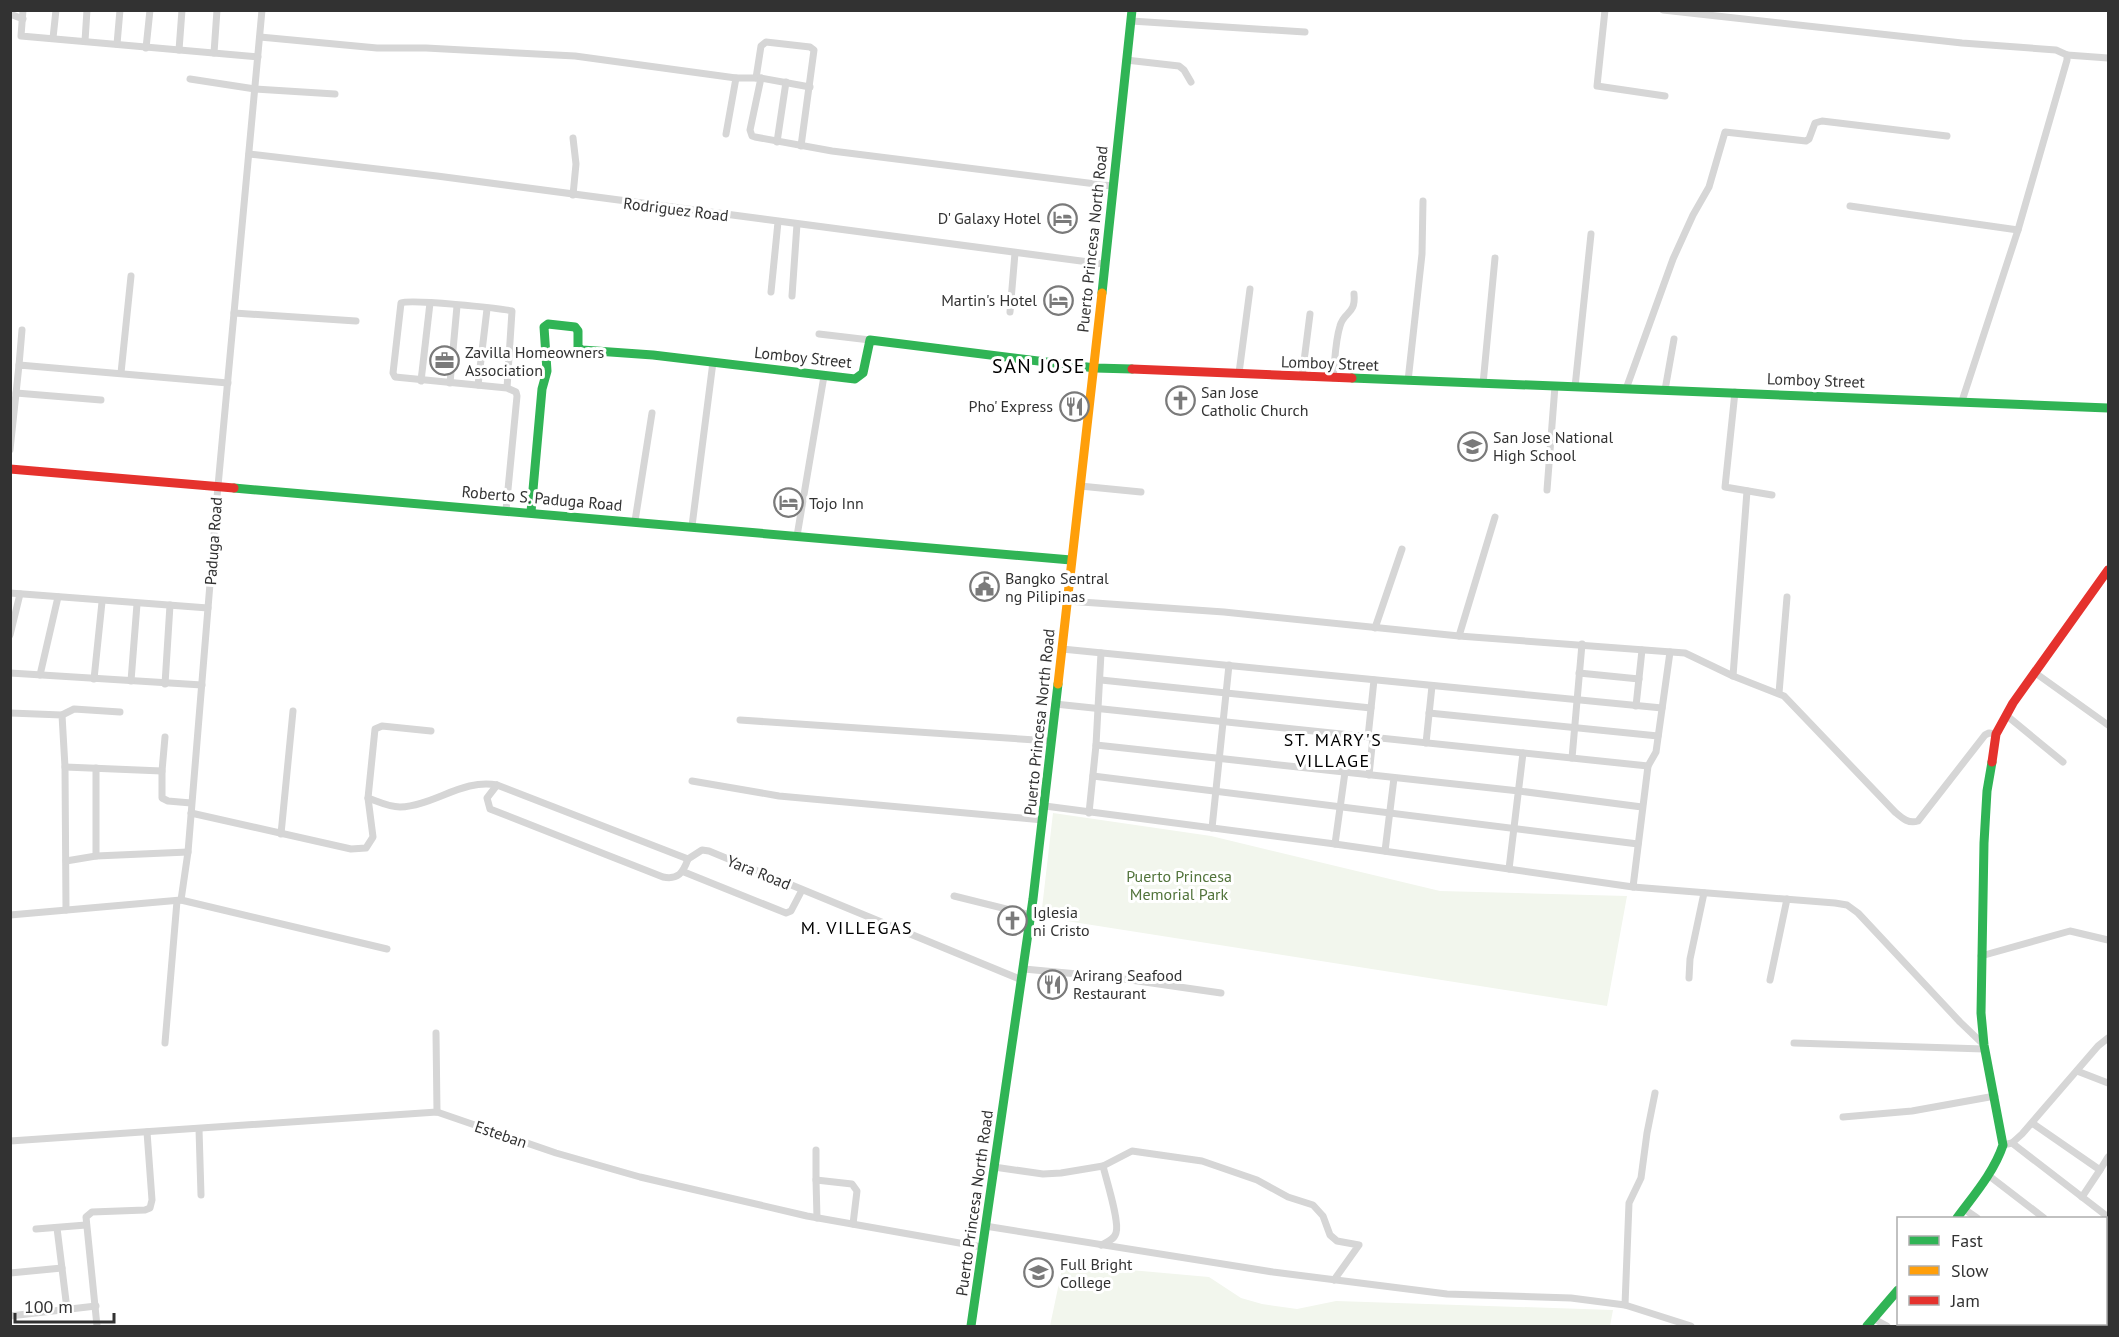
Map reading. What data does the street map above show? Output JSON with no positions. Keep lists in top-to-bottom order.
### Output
{
  "streets": {
    "street": [
      "Rodriguez Road",
      "Puerto Princesa North Road",
      "Lomboy Street",
      "Roberto S. Paduga Road",
      "Paduga Road",
      "Yara Road",
      "Esteban"
    ]
  },
  "crossings": [
    ["Rodriguez Road", "Puerto Princesa North Road"],
    ["Rodriguez Road", "Paduga Road"],
    ["Puerto Princesa North Road", "Lomboy Street"],
    ["Puerto Princesa North Road", "Roberto S. Paduga Road"],
    ["Puerto Princesa North Road", "Yara Road"],
    ["Puerto Princesa North Road", "Esteban"],
    ["Lomboy Street", "Roberto S. Paduga Road"],
    ["Roberto S. Paduga Road", "Paduga Road"]
  ],
  "districts": ["SAN JOSE", "ST. MARY'S VILLAGE", "M. VILLEGAS"],
  "parks": ["Puerto Princesa Memorial Park"],
  "places": {
    "hotel": ["D' Galaxy Hotel", "Martin's Hotel", "Tojo Inn"],
    "office": ["Zavilla Homeowners Association"],
    "church": ["San Jose Catholic Church", "Iglesia ni Cristo"],
    "restaurant": ["Pho' Express", "Arirang Seafood Restaurant"],
    "school or university": ["San Jose National High School", "Full Bright College"],
    "public building": ["Bangko Sentral ng Pilipinas"]
  },
  "legend": ["Fast", "Slow", "Jam"],
  "scale_bar": "100 m"
}
